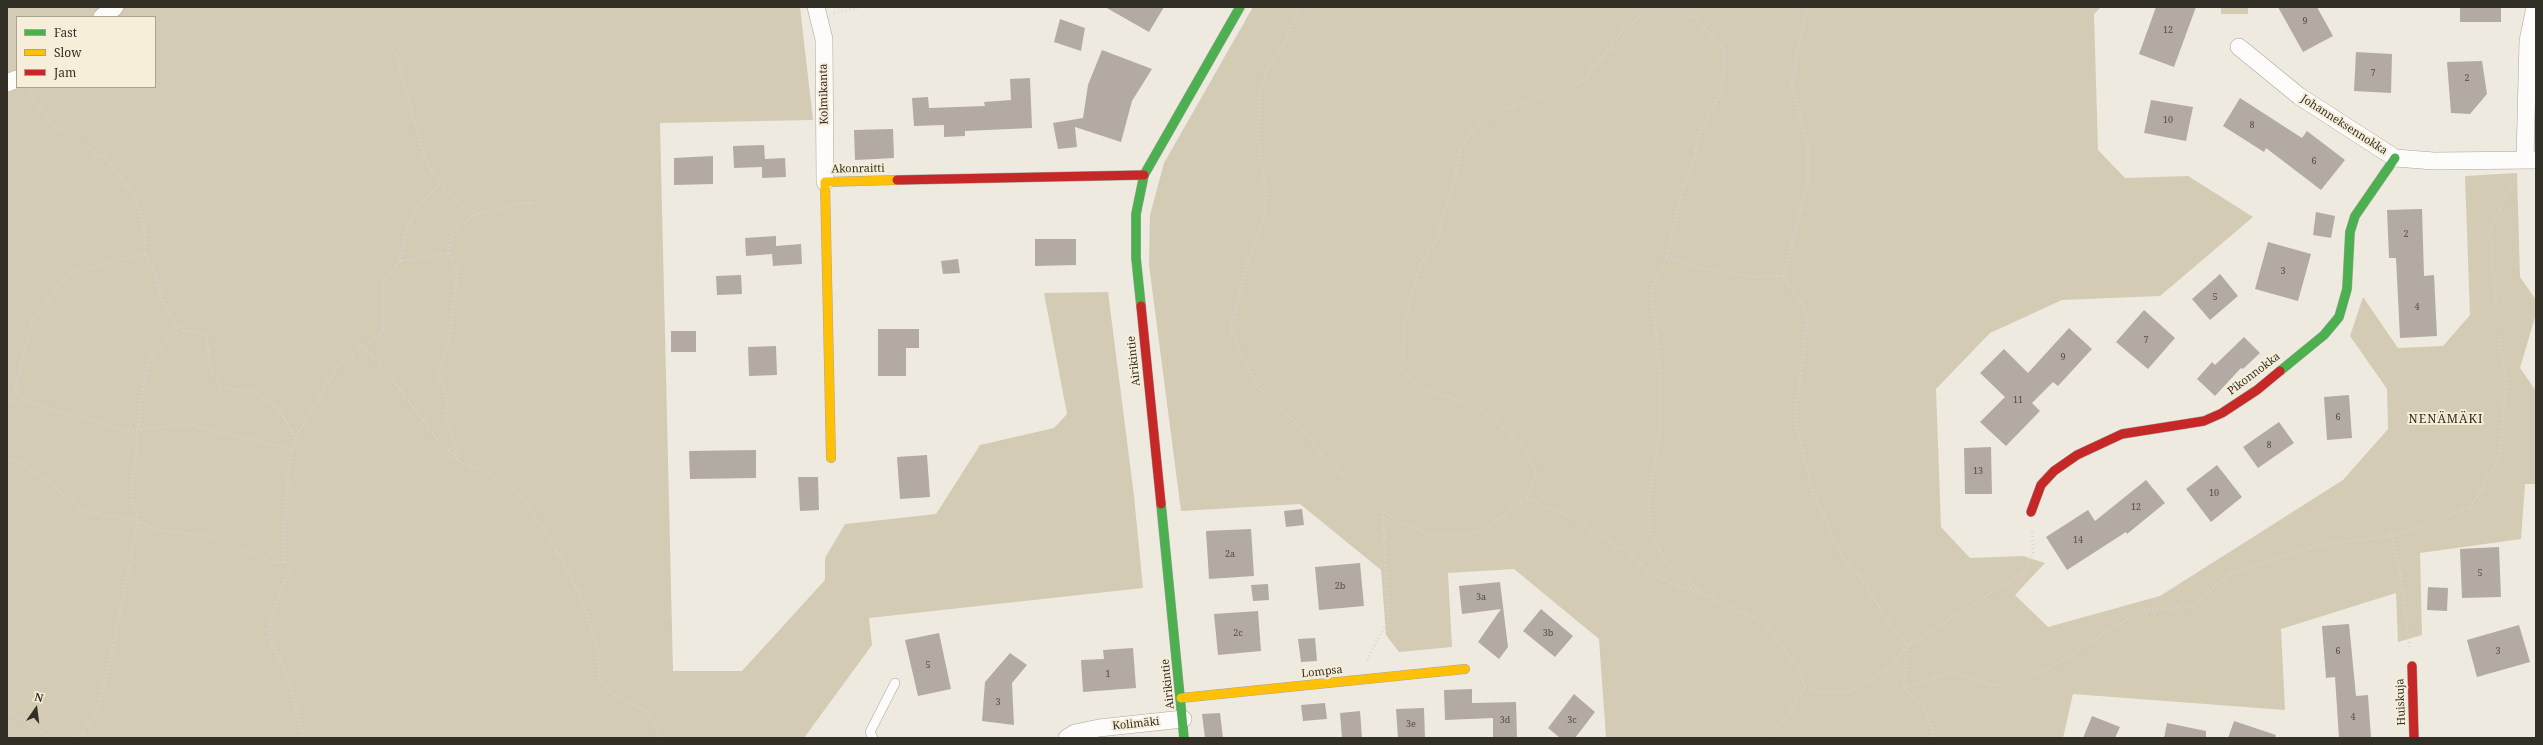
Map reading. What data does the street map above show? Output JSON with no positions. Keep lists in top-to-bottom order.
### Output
{
  "streets": {
    "street": [
      "Kolmikanta",
      "Johanneksennokka",
      "Akonraitti",
      "Airikintie",
      "Pikonnokka",
      "Lompsa",
      "Huiskuja",
      "Kolimäki"
    ]
  },
  "crossings": [
    ["Kolmikanta", "Akonraitti"],
    ["Johanneksennokka", "Pikonnokka"],
    ["Akonraitti", "Airikintie"],
    ["Airikintie", "Lompsa"],
    ["Airikintie", "Kolimäki"]
  ],
  "districts": ["NENÄMÄKI"],
  "house_numbers": [
    "9",
    "12",
    "7",
    "2",
    "10",
    "8",
    "6",
    "2",
    "3",
    "5",
    "4",
    "7",
    "9",
    "11",
    "6",
    "8",
    "13",
    "10",
    "12",
    "14",
    "2a",
    "5",
    "2b",
    "3a",
    "2c",
    "3b",
    "6",
    "3",
    "5",
    "1",
    "3",
    "4",
    "3d",
    "3c",
    "3e"
  ],
  "legend": ["Fast", "Slow", "Jam"],
  "north": "top"
}
